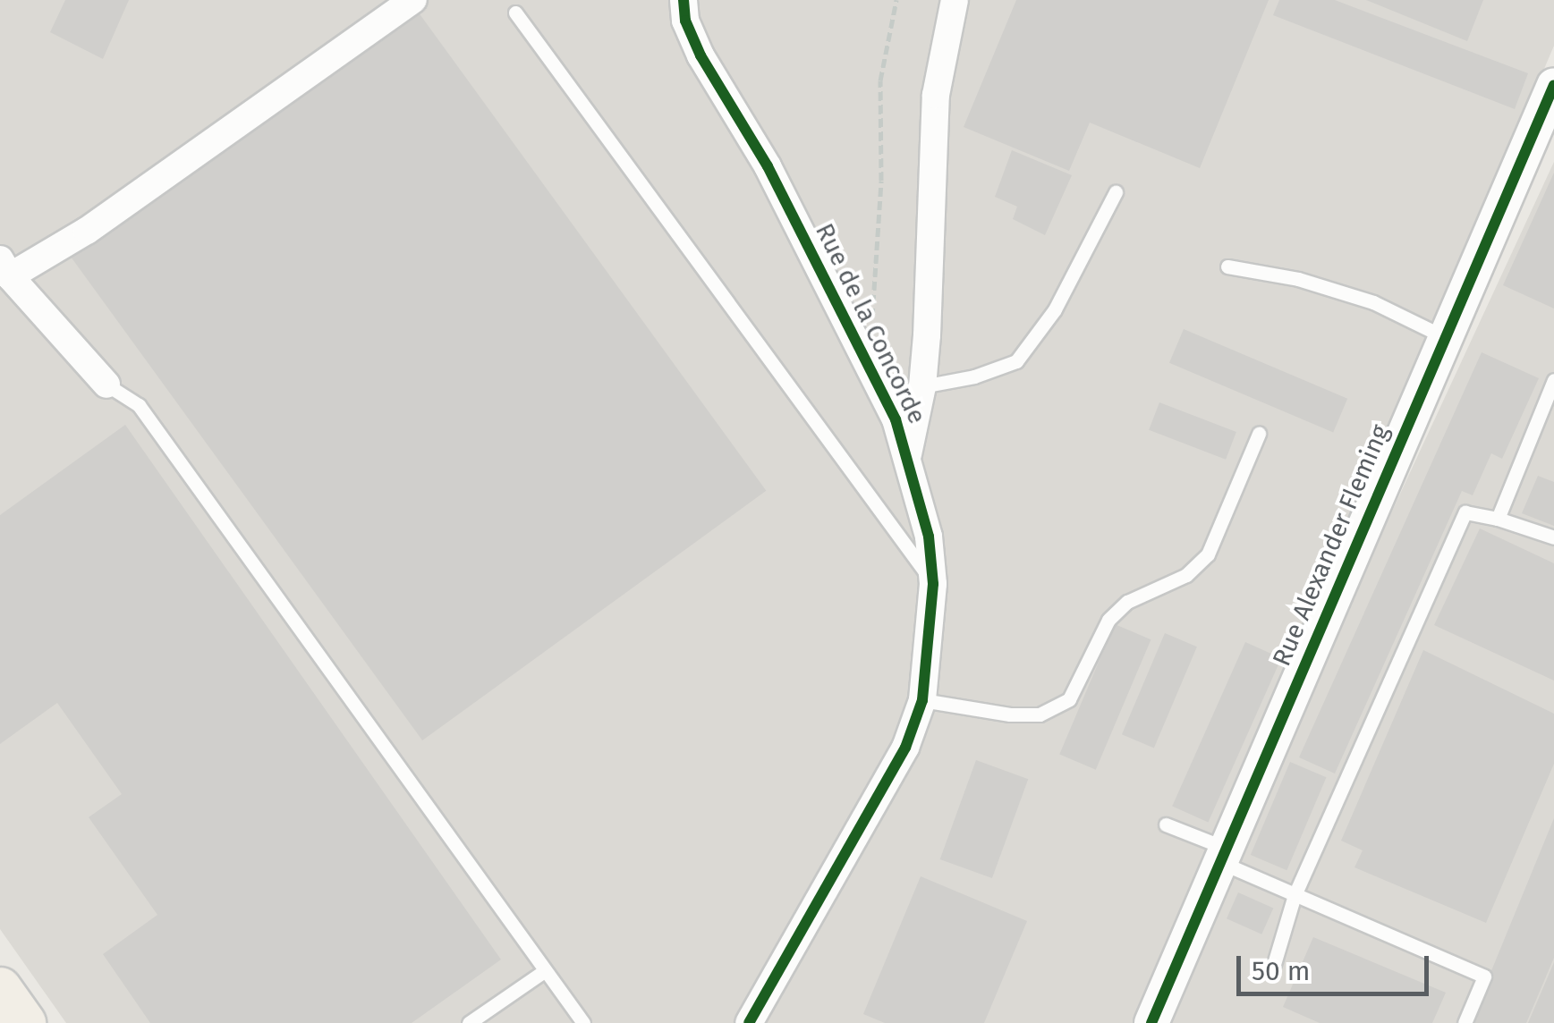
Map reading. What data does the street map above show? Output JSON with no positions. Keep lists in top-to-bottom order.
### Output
{
  "streets": {
    "street": ["Rue de la Concorde", "Rue Alexander Fleming"]
  },
  "scale_bar": "50 m"
}
